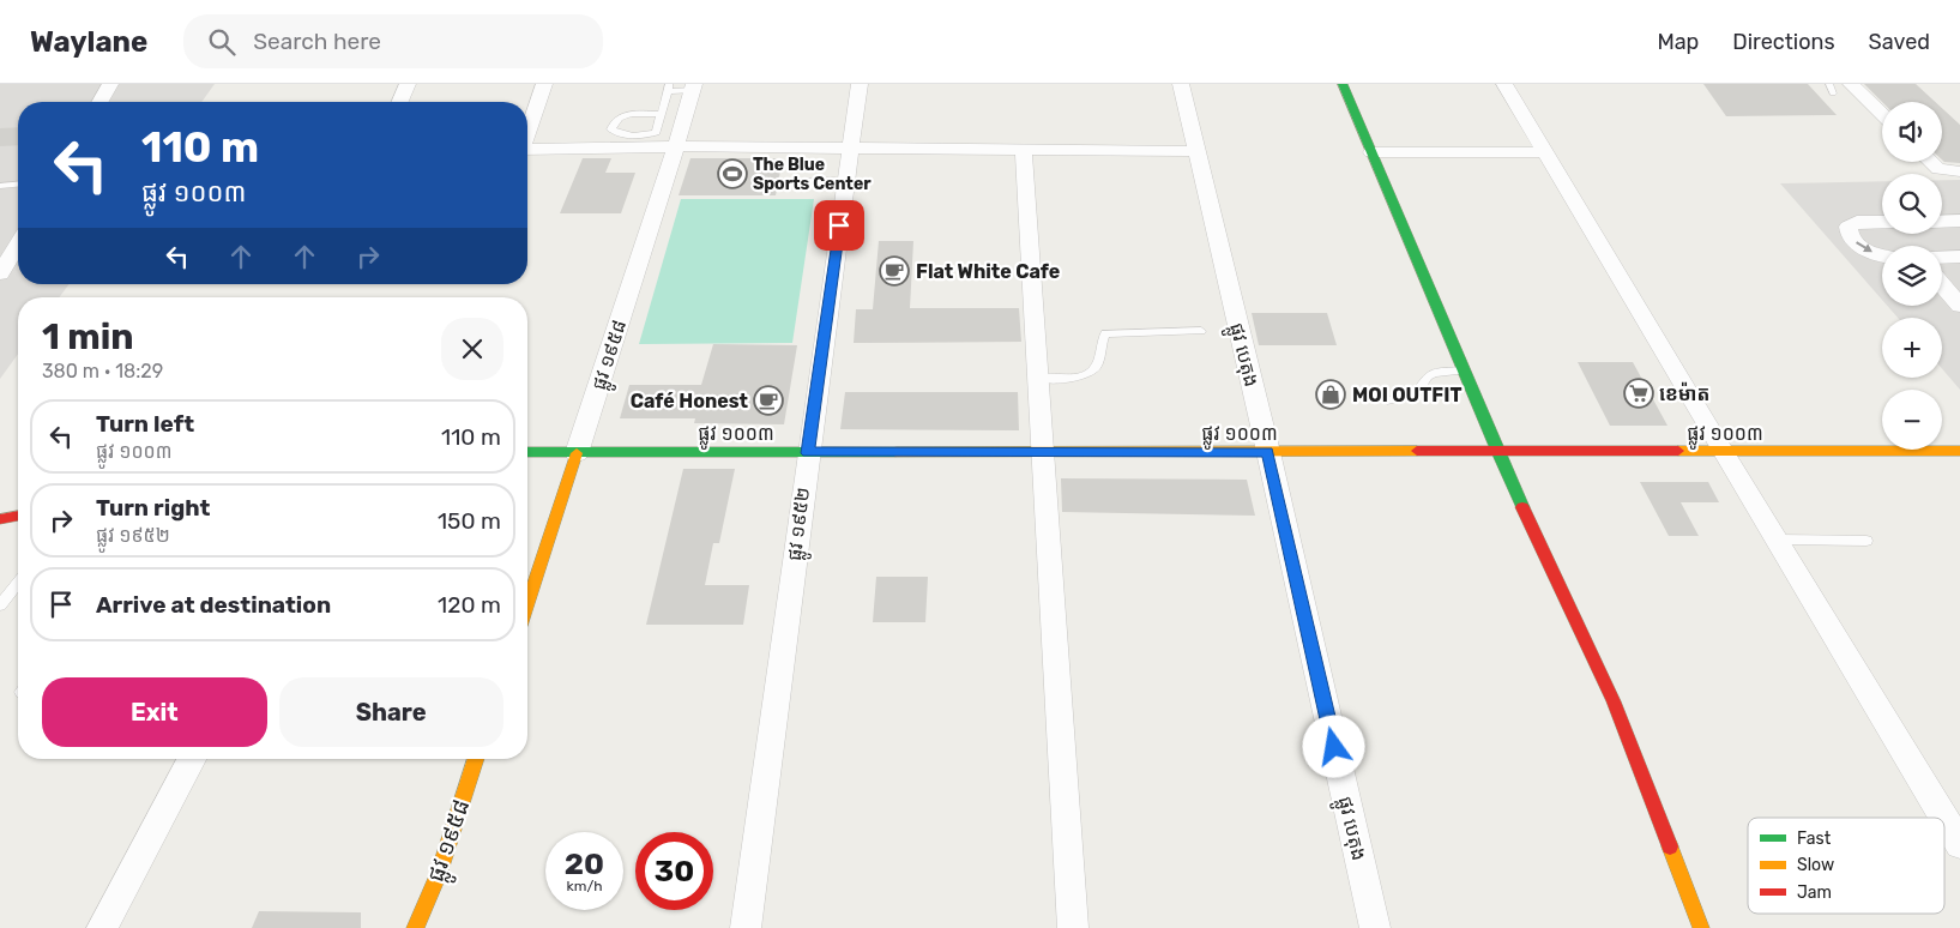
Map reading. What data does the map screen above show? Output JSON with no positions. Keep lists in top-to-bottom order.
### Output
{
  "streets": {
    "street": [
      "ផ្លូវ ១៩៥៨",
      "ផ្លូវ បេតុង",
      "ផ្លូវ ១០០៣",
      "ផ្លូវ ១៩៥២"
    ]
  },
  "crossings": [
    ["ផ្លូវ ១៩៥៨", "ផ្លូវ ១០០៣"],
    ["ផ្លូវ បេតុង", "ផ្លូវ ១០០៣"],
    ["ផ្លូវ ១០០៣", "ផ្លូវ ១៩៥២"]
  ],
  "places": {
    "sports": ["The Blue Sports Center"],
    "cafe": ["Flat White Cafe", "Café Honest"],
    "supermarket": ["ខេម៉ាត"],
    "shop": ["MOI OUTFIT"]
  },
  "legend": ["Fast", "Slow", "Jam"],
  "page": {
    "header": "Waylane",
    "search": "Search here",
    "nav": ["Map", "Directions", "Saved"],
    "map_buttons": ["+", "−"],
    "turn": ["110 m", "ផ្លូវ ១០០៣"],
    "heading": ["1 min", "380 m · 18:29"],
    "list": [
      {
        "name": "Turn left",
        "note": "ផ្លូវ ១០០៣",
        "value": "110 m"
      },
      {
        "name": "Turn right",
        "note": "ផ្លូវ ១៩៥២",
        "value": "150 m"
      },
      {
        "name": "Arrive at destination",
        "value": "120 m"
      }
    ],
    "buttons": ["Exit", "Share"],
    "speed": "20 km/h",
    "limit": "30"
  }
}
